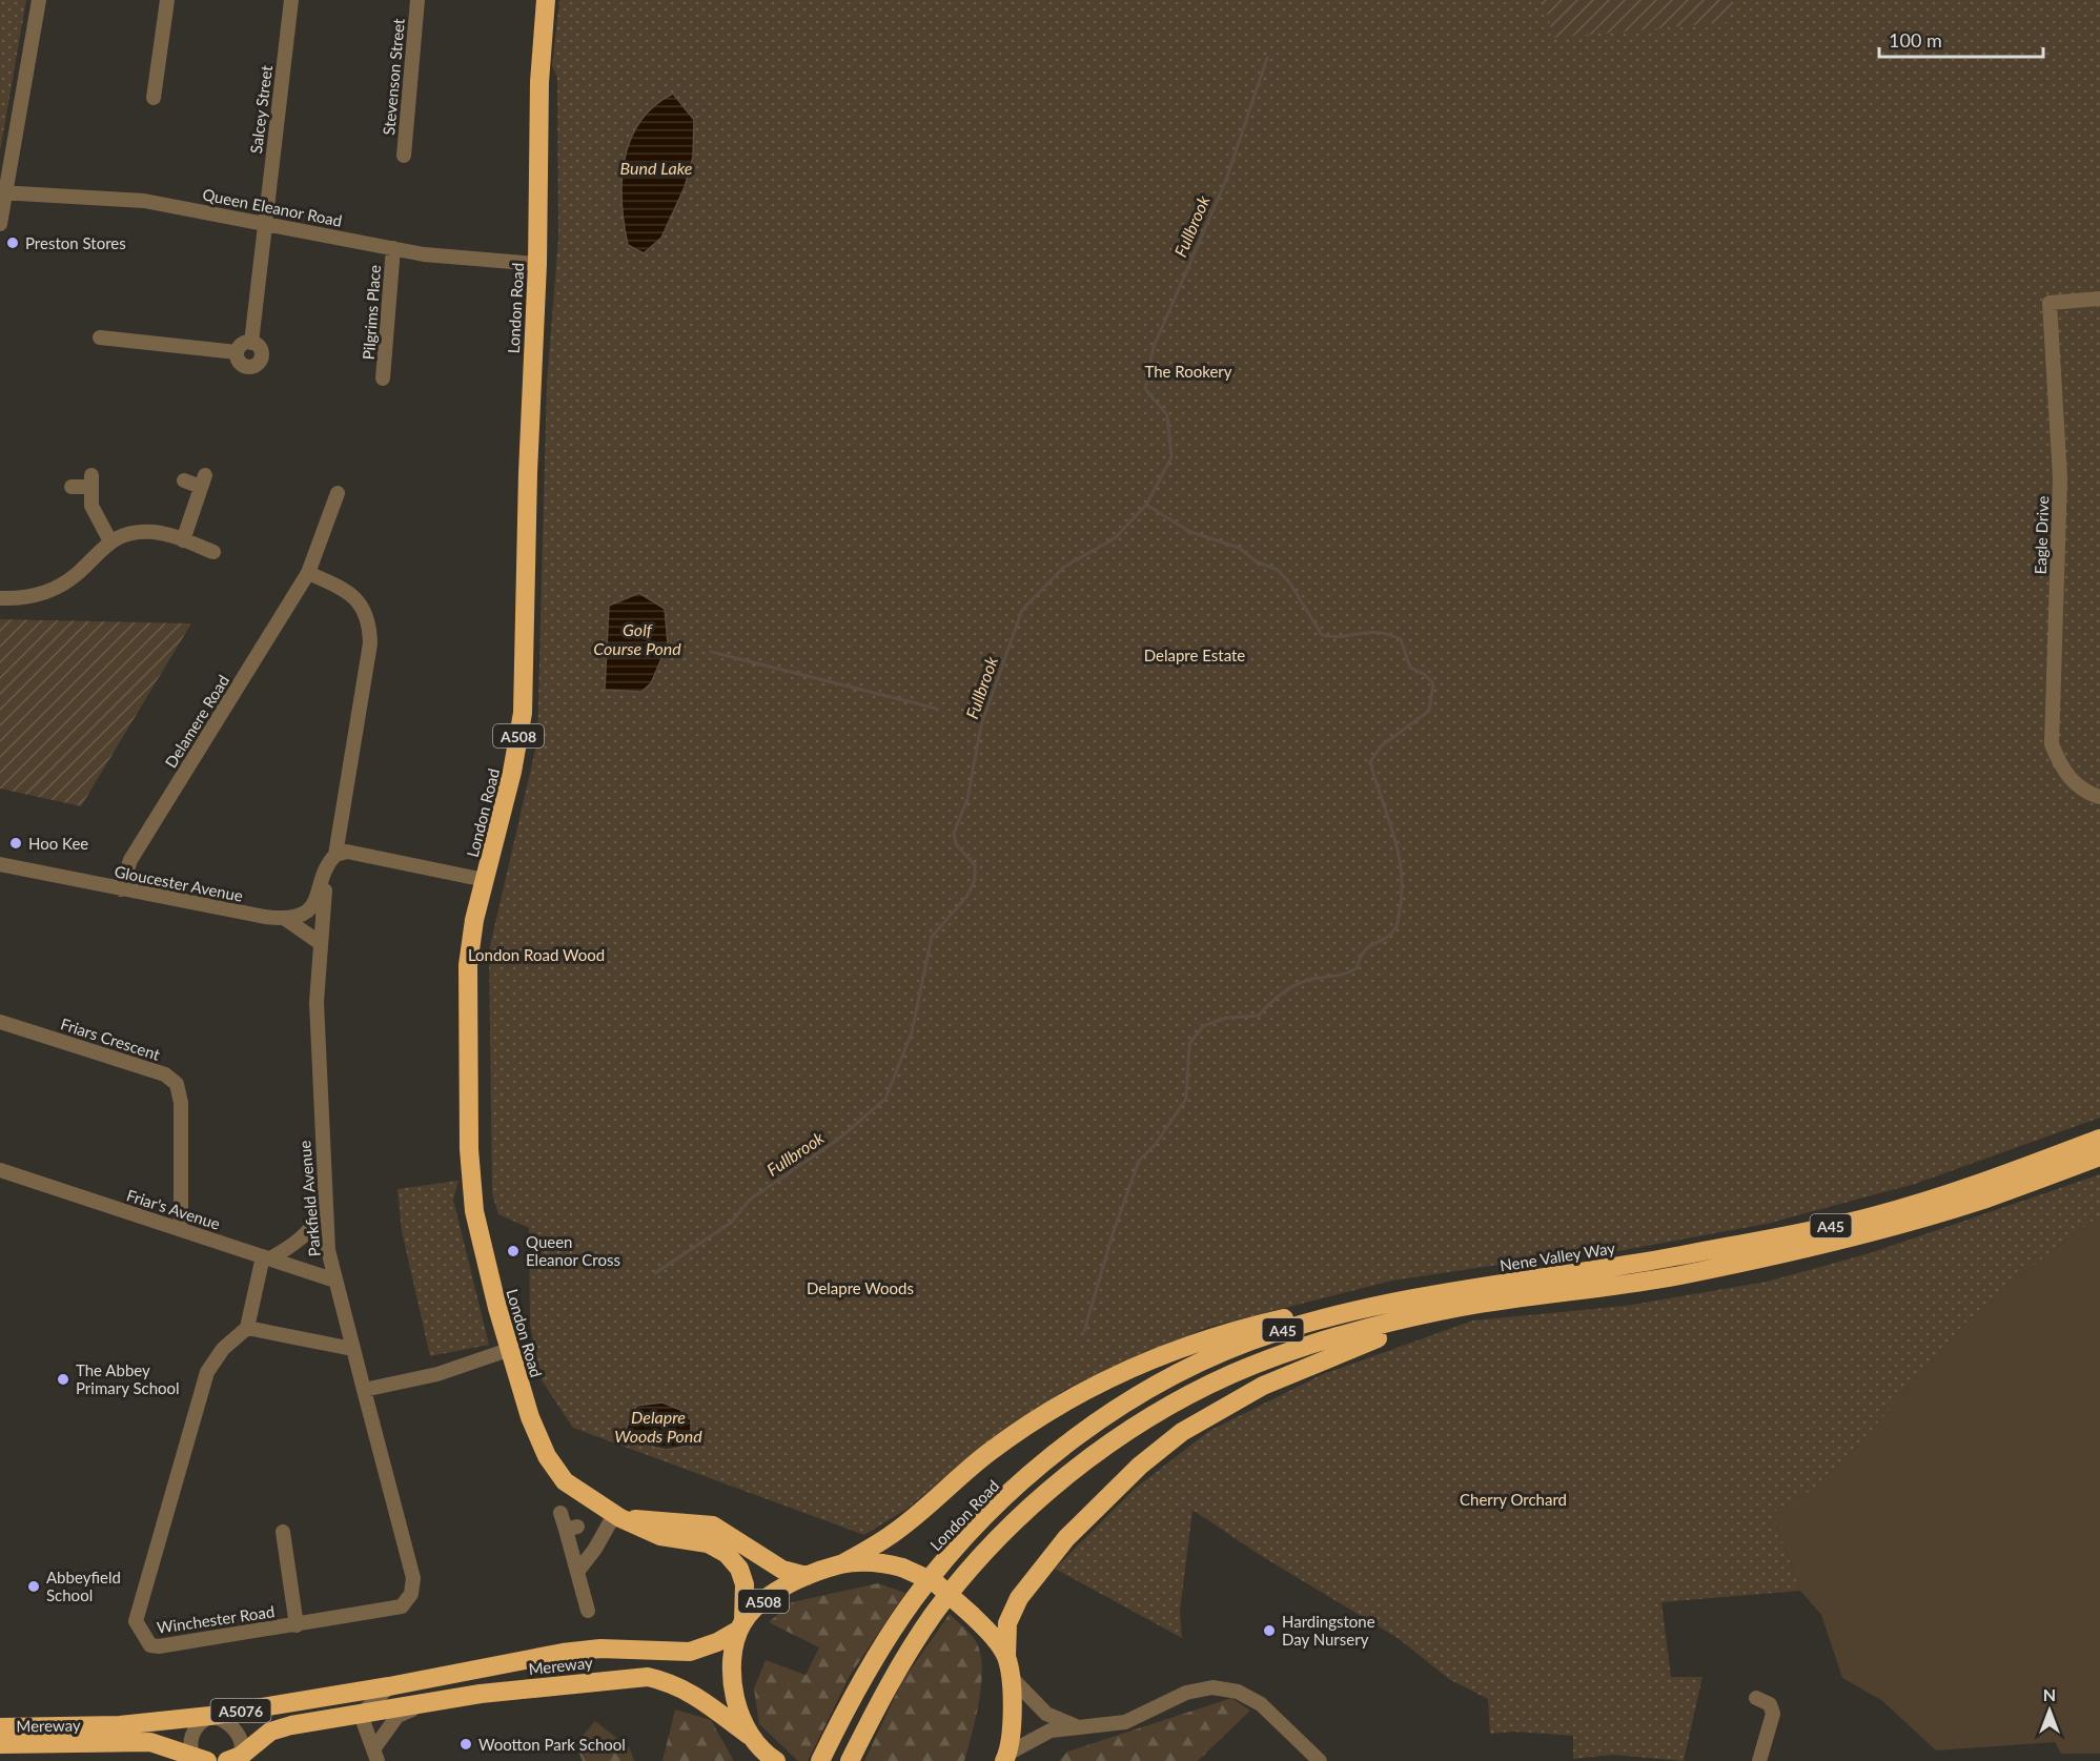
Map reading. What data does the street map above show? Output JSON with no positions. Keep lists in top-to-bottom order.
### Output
{
  "streets": {
    "highway": [
      "London Road",
      "A508",
      "A45",
      "Nene Valley Way",
      "Mereway",
      "A5076"
    ],
    "street": [
      "Stevenson Street",
      "Salcey Street",
      "Queen Eleanor Road",
      "Pilgrims Place",
      "Eagle Drive",
      "Delamere Road",
      "Gloucester Avenue",
      "Friars Crescent",
      "Parkfield Avenue",
      "Friar's Avenue",
      "Winchester Road"
    ]
  },
  "crossings": [
    ["Salcey Street", "Queen Eleanor Road"],
    ["Queen Eleanor Road", "London Road"],
    ["Queen Eleanor Road", "Pilgrims Place"],
    ["London Road", "A508"],
    ["London Road", "Nene Valley Way"],
    ["London Road", "Mereway"],
    ["Delamere Road", "Gloucester Avenue"],
    ["Delamere Road", "Parkfield Avenue"],
    ["A508", "Mereway"],
    ["Friars Crescent", "Friar's Avenue"],
    ["Parkfield Avenue", "Friar's Avenue"],
    ["Parkfield Avenue", "Winchester Road"]
  ],
  "water": [
    "Bund Lake",
    "Fullbrook",
    "Golf Course Pond",
    "Delapre Woods Pond"
  ],
  "parks": [
    "The Rookery",
    "Delapre Estate",
    "London Road Wood",
    "Delapre Woods",
    "Cherry Orchard"
  ],
  "places": [
    "Preston Stores",
    "Hoo Kee",
    "Queen Eleanor Cross",
    "The Abbey Primary School",
    "Abbeyfield School",
    "Hardingstone Day Nursery",
    "Wootton Park School"
  ],
  "scale_bar": "100 m",
  "north": "top"
}
